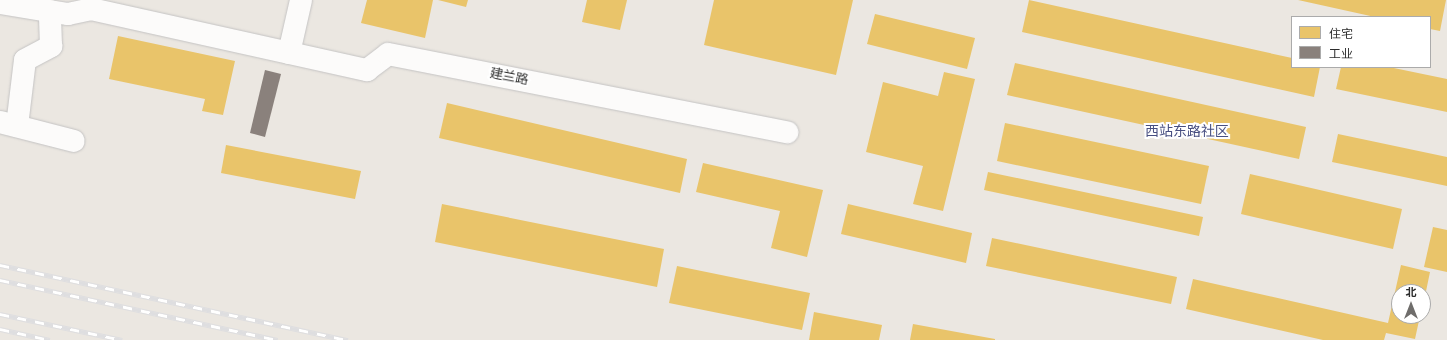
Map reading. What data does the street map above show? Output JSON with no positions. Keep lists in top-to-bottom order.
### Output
{
  "streets": {
    "street": ["建兰路"]
  },
  "districts": ["西站东路社区"],
  "legend": ["住宅", "工业"],
  "north": "top"
}
